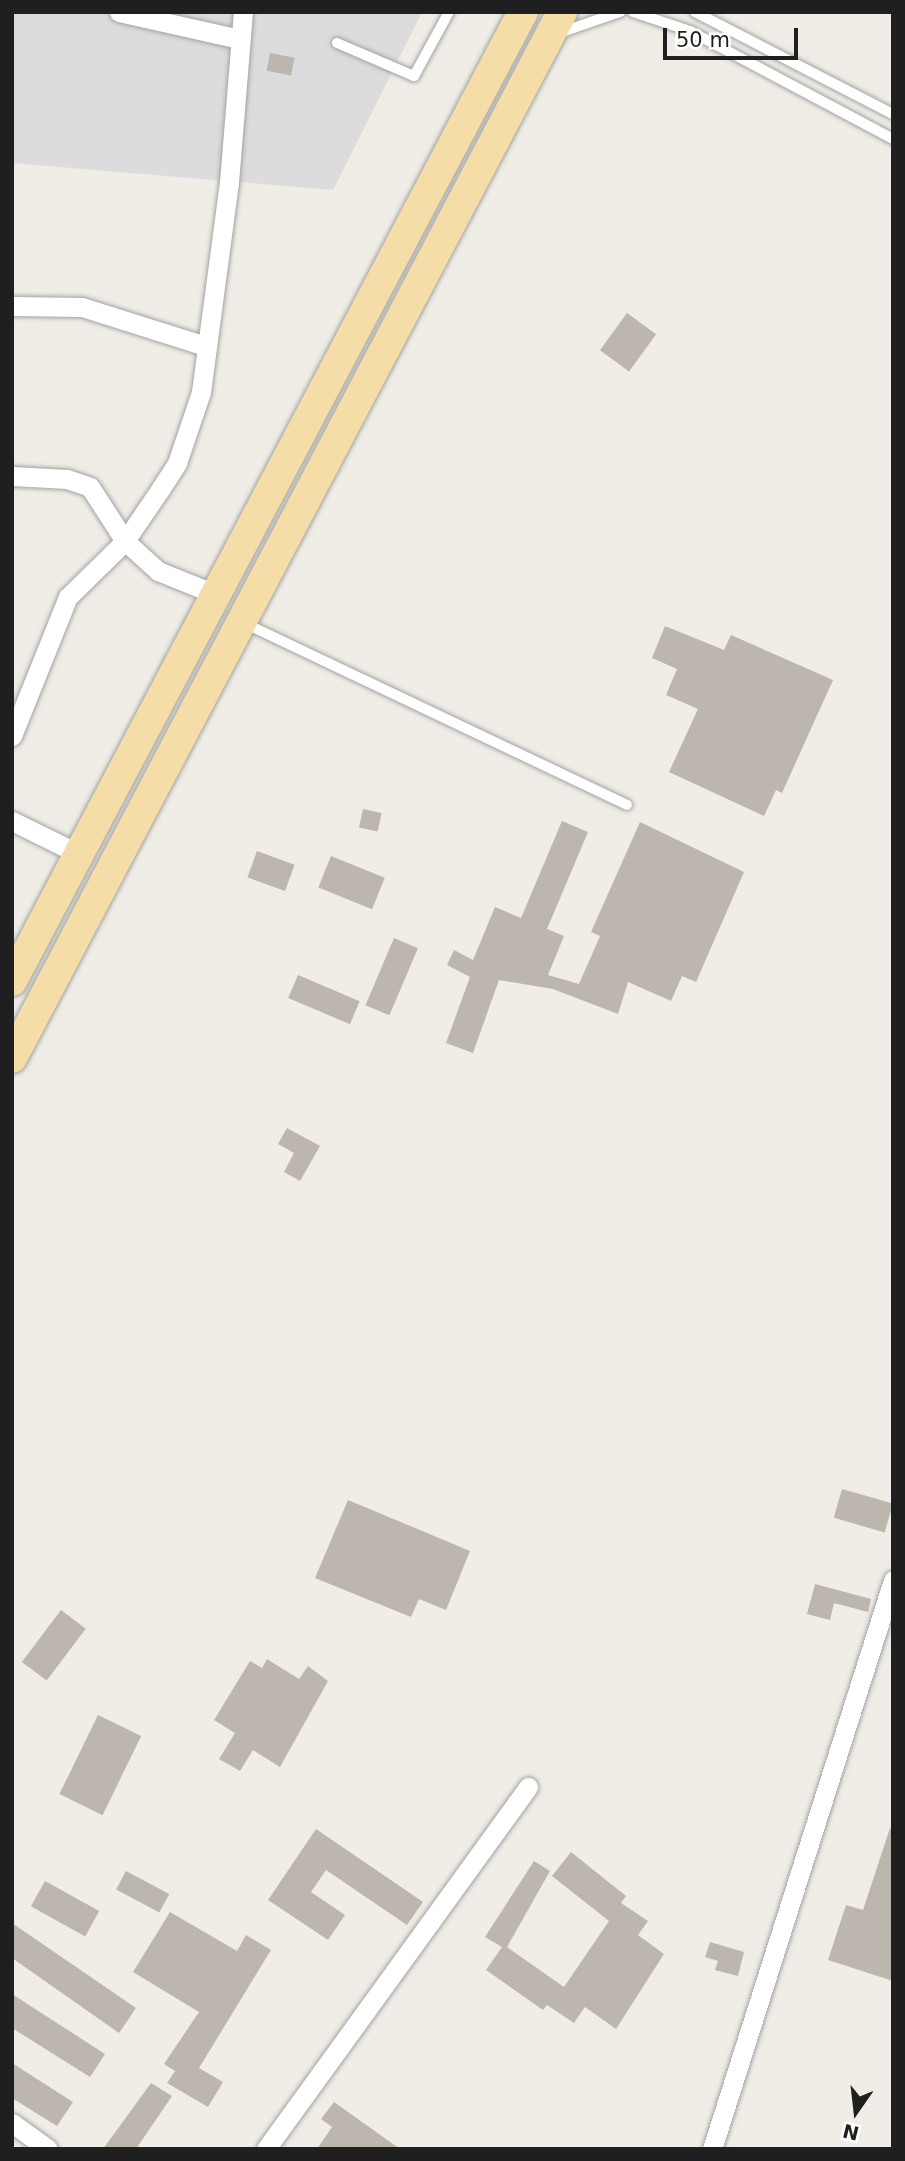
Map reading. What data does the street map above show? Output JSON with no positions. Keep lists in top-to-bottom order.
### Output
{
  "scale_bar": "50 m",
  "north": "bottom"
}
